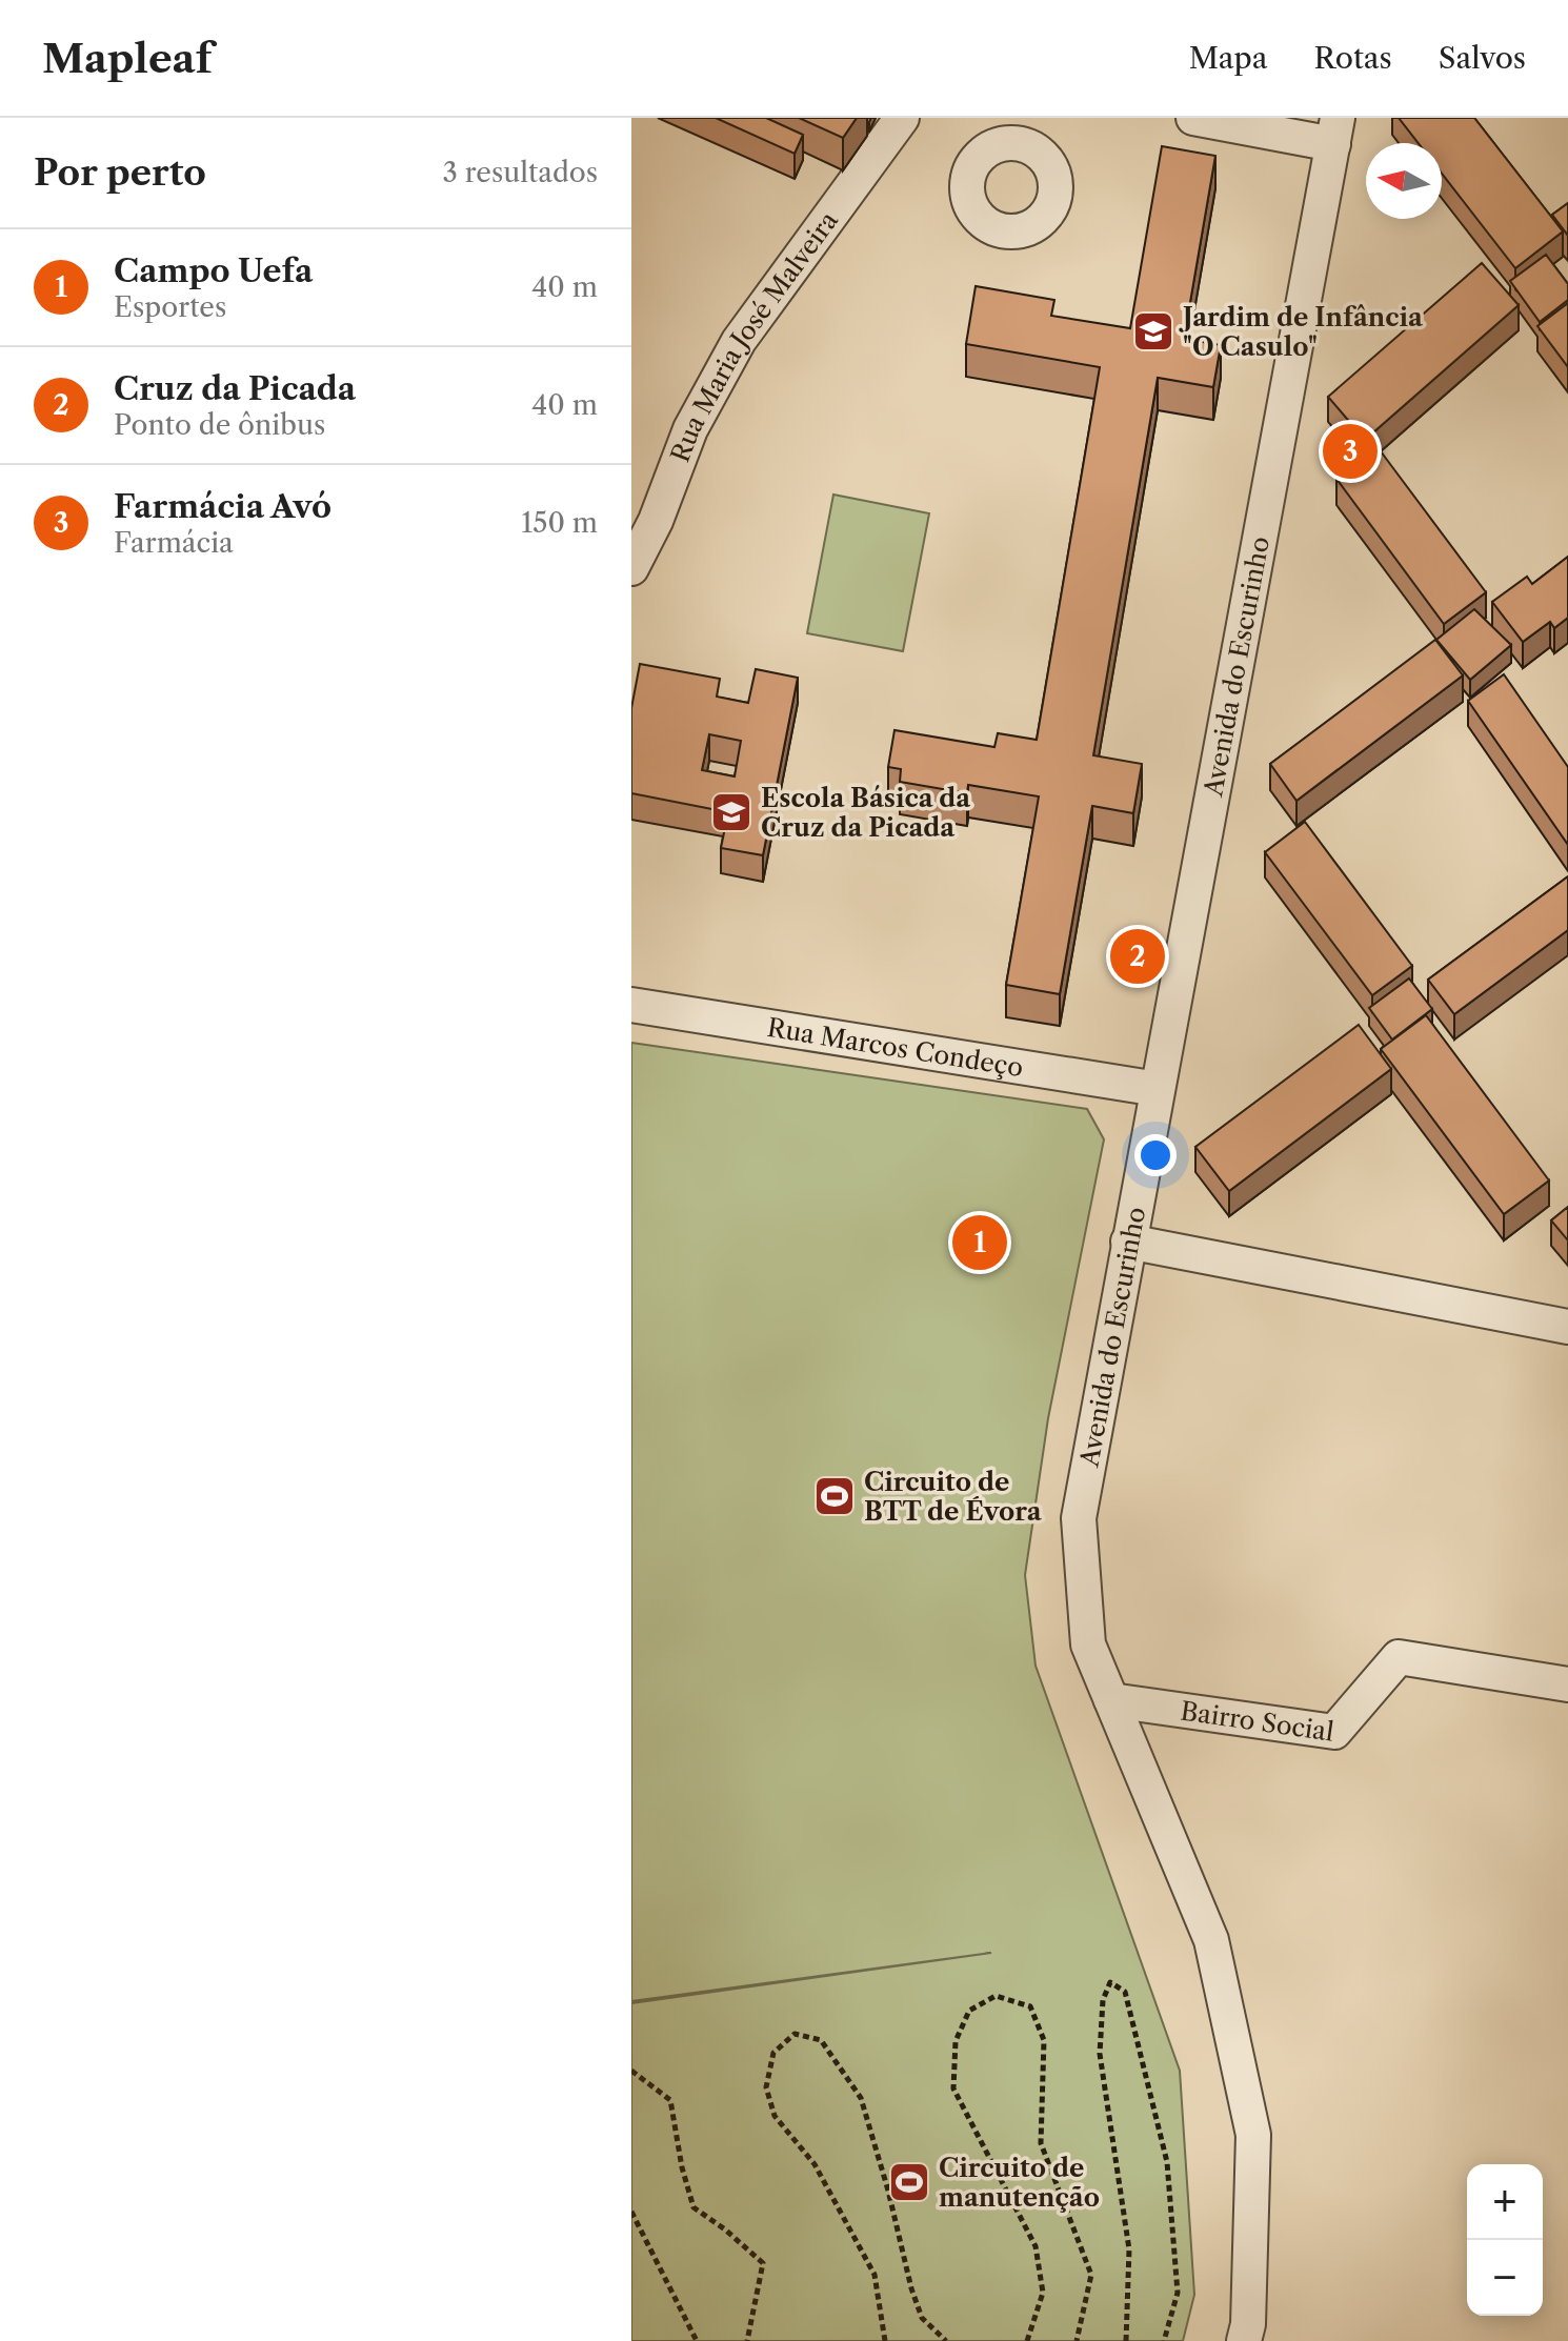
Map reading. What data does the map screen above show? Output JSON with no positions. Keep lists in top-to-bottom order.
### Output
{
  "streets": {
    "street": [
      "Rua Maria José Malveira",
      "Avenida do Escurinho",
      "Rua Marcos Condeço",
      "Bairro Social"
    ]
  },
  "crossings": [
    ["Avenida do Escurinho", "Rua Marcos Condeço"],
    ["Avenida do Escurinho", "Bairro Social"]
  ],
  "places": {
    "school or university": ["Jardim de Infância \"O Casulo\"", "Escola Básica da Cruz da Picada"],
    "sports": ["Circuito de BTT de Évora", "Circuito de manutenção"]
  },
  "north": "left",
  "page": {
    "header": "Mapleaf",
    "nav": ["Mapa", "Rotas", "Salvos"],
    "heading": ["Por perto", "3 resultados"],
    "list": [
      {
        "mark": "1",
        "name": "Campo Uefa",
        "note": "Esportes",
        "value": "40 m"
      },
      {
        "mark": "2",
        "name": "Cruz da Picada",
        "note": "Ponto de ônibus",
        "value": "40 m"
      },
      {
        "mark": "3",
        "name": "Farmácia Avó",
        "note": "Farmácia",
        "value": "150 m"
      }
    ],
    "pins": ["3", "2", "1"],
    "map_buttons": ["+", "−"]
  }
}
